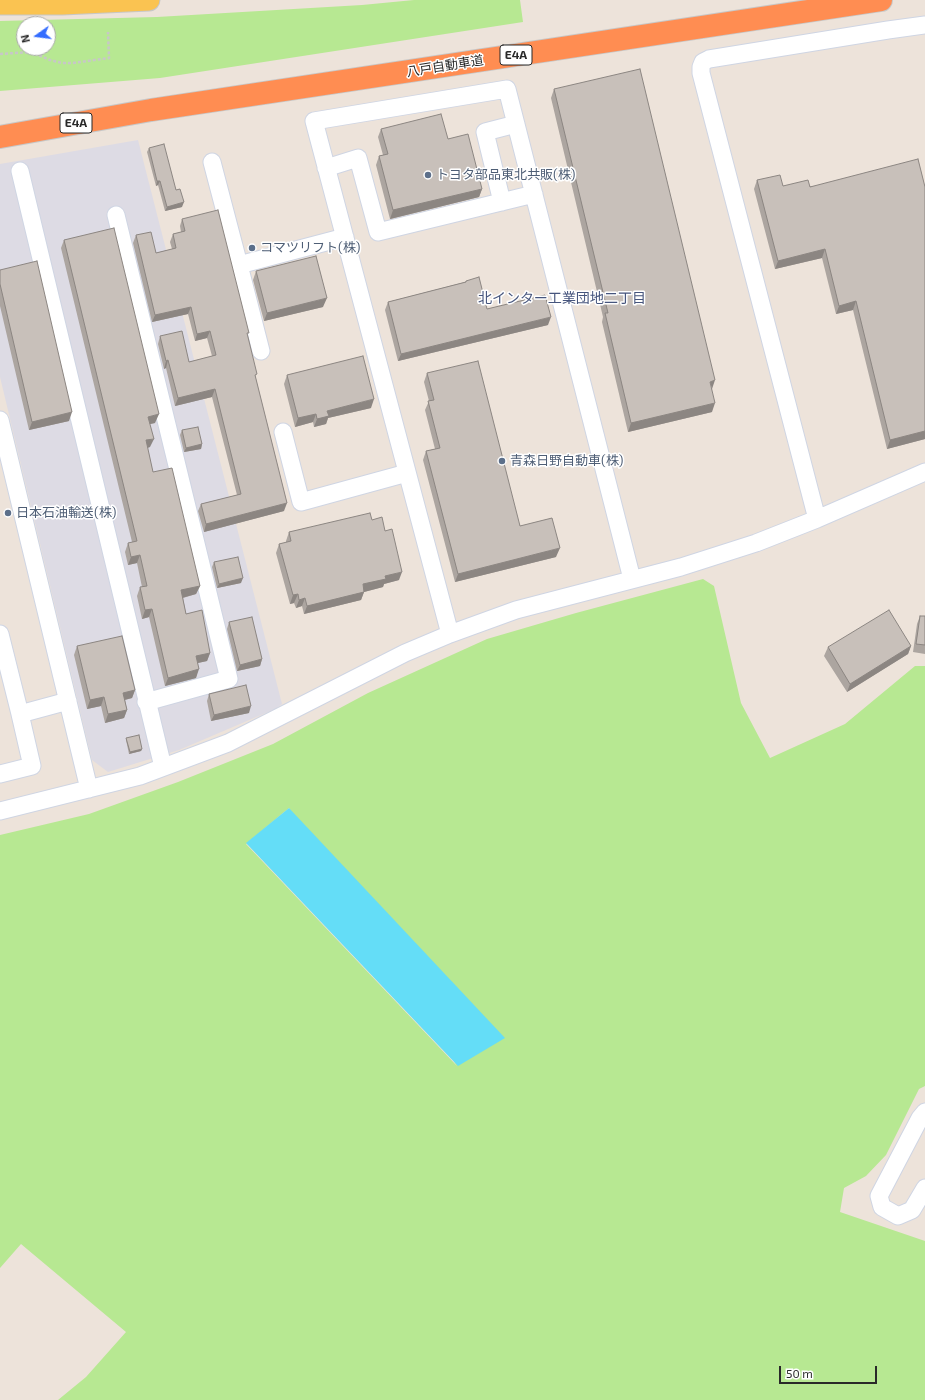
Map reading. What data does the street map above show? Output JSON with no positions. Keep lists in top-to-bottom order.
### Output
{
  "streets": {
    "highway": ["E4A", "八戸自動車道"]
  },
  "districts": ["北インター工業団地二丁目"],
  "places": [
    "トヨタ部品東北共販(株)",
    "コマツリフト(株)",
    "青森日野自動車(株)",
    "日本石油輸送(株)"
  ],
  "scale_bar": "50 m",
  "north": "left"
}
